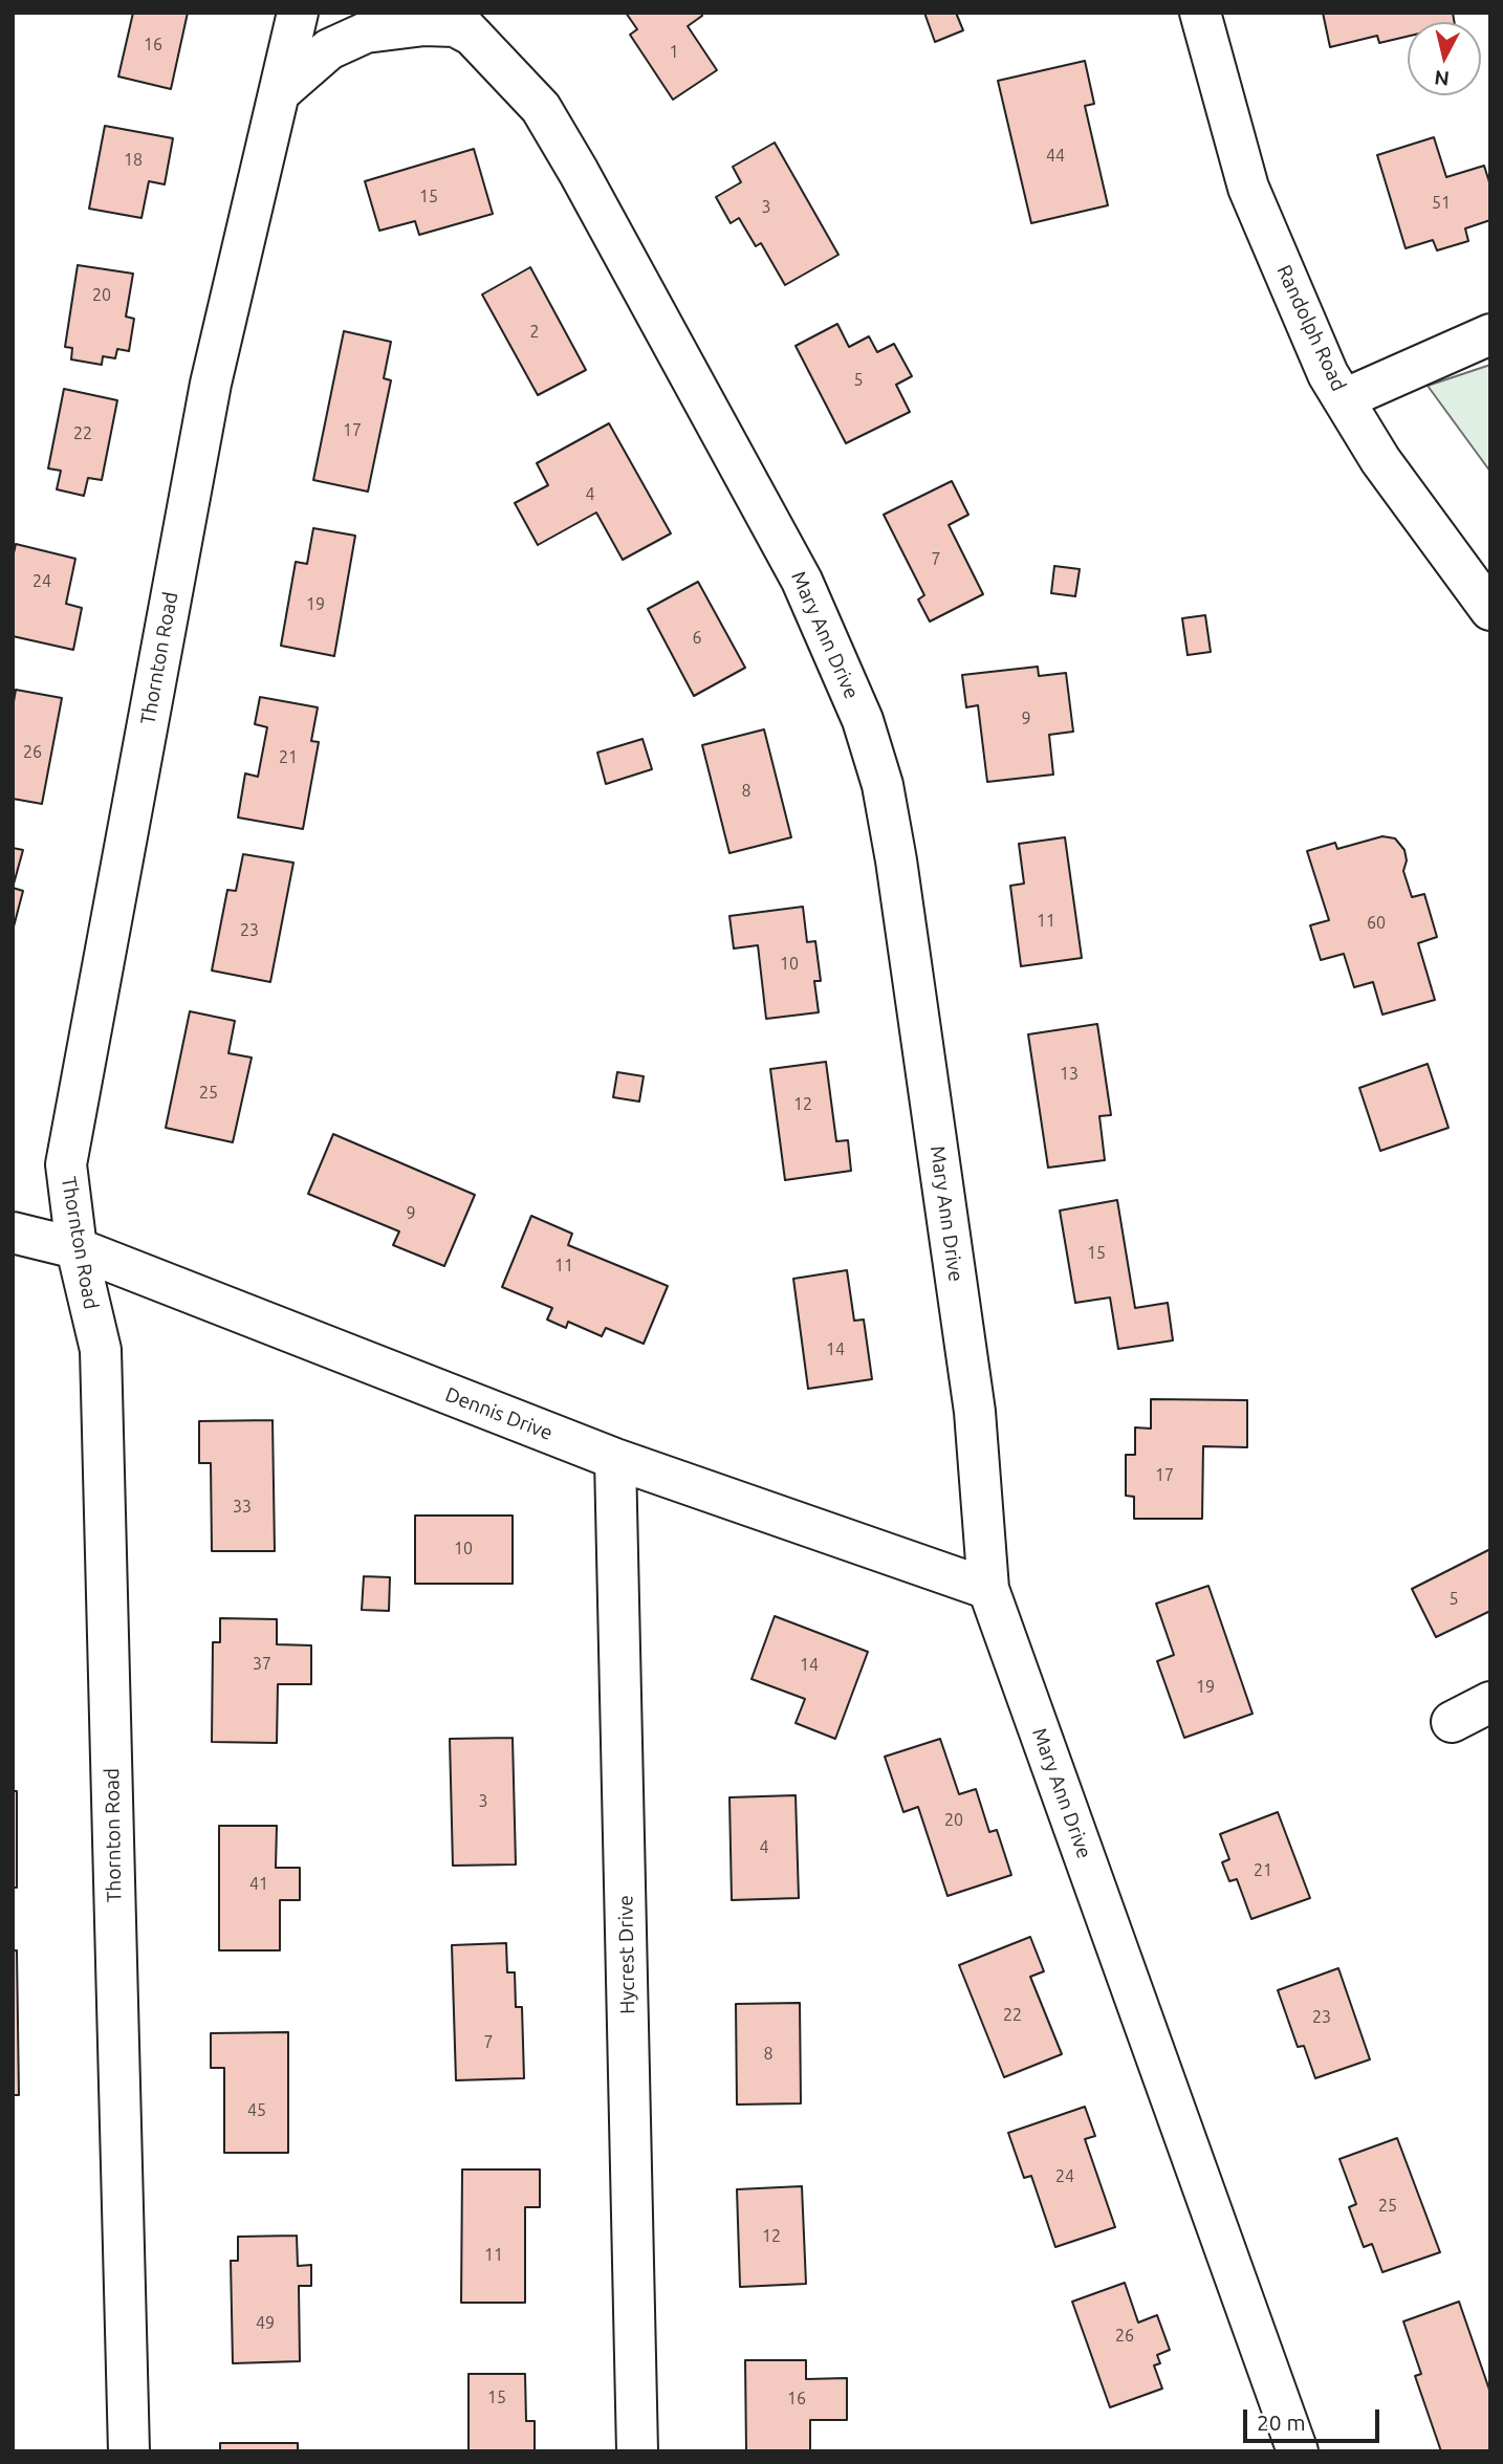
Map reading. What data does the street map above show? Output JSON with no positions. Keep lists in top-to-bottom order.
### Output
{
  "streets": {
    "street": [
      "Randolph Road",
      "Mary Ann Drive",
      "Thornton Road",
      "Dennis Drive",
      "Hycrest Drive"
    ]
  },
  "crossings": [
    ["Mary Ann Drive", "Thornton Road"],
    ["Mary Ann Drive", "Dennis Drive"],
    ["Thornton Road", "Dennis Drive"],
    ["Dennis Drive", "Hycrest Drive"]
  ],
  "house_numbers": [
    "16",
    "1",
    "44",
    "18",
    "15",
    "51",
    "3",
    "20",
    "2",
    "5",
    "17",
    "22",
    "4",
    "7",
    "24",
    "19",
    "6",
    "9",
    "26",
    "21",
    "8",
    "11",
    "60",
    "23",
    "10",
    "13",
    "25",
    "12",
    "9",
    "15",
    "11",
    "14",
    "17",
    "33",
    "10",
    "5",
    "37",
    "14",
    "19",
    "3",
    "20",
    "4",
    "21",
    "41",
    "22",
    "23",
    "7",
    "8",
    "45",
    "24",
    "25",
    "12",
    "11",
    "49",
    "26",
    "15",
    "16"
  ],
  "scale_bar": "20 m",
  "north": "bottom"
}
